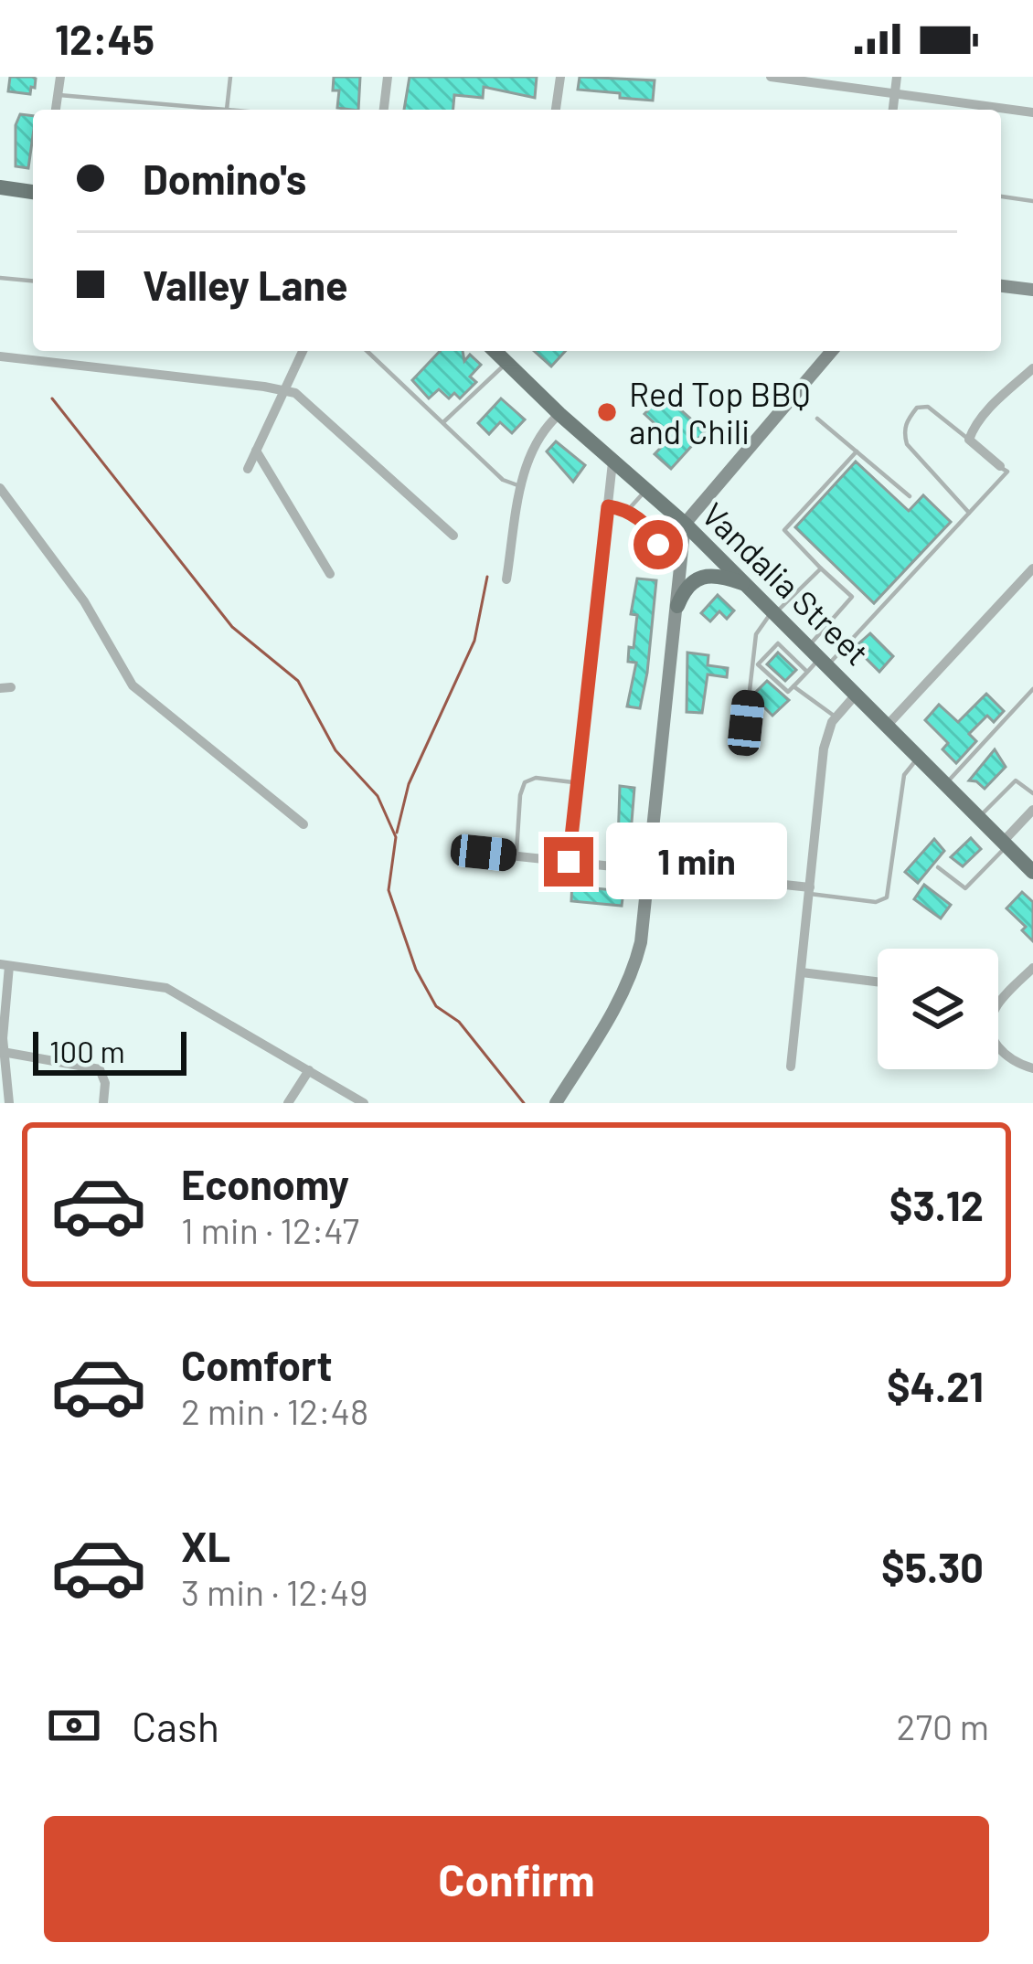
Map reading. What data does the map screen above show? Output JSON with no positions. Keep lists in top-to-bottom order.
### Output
{
  "streets": {
    "main road": ["Vandalia Street"]
  },
  "places": ["Red Top BBQ and Chili"],
  "scale_bar": "100 m",
  "page": {
    "status": "12:45",
    "banner": ["Domino's", "Valley Lane"],
    "bubble": "1 min",
    "scale": "100 m",
    "list": [
      {
        "name": "Economy",
        "note": "1 min · 12:47",
        "value": "$3.12"
      },
      {
        "name": "Comfort",
        "note": "2 min · 12:48",
        "value": "$4.21"
      },
      {
        "name": "XL",
        "note": "3 min · 12:49",
        "value": "$5.30"
      }
    ],
    "pay": ["Cash", "270 m"],
    "buttons": "Confirm"
  }
}
